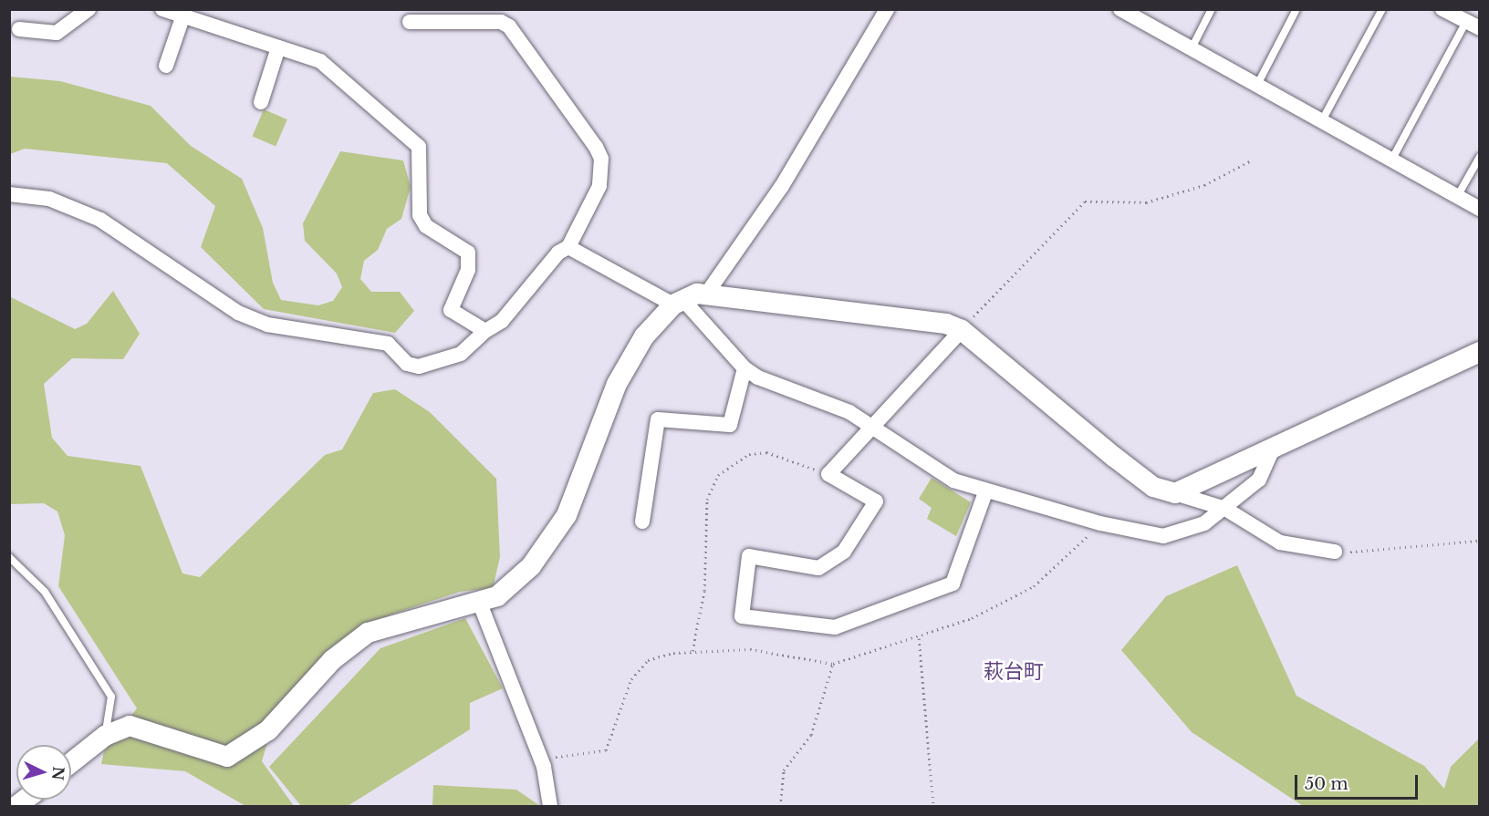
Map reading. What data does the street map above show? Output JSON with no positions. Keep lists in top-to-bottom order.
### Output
{
  "districts": ["萩台町"],
  "scale_bar": "50 m",
  "north": "right"
}
